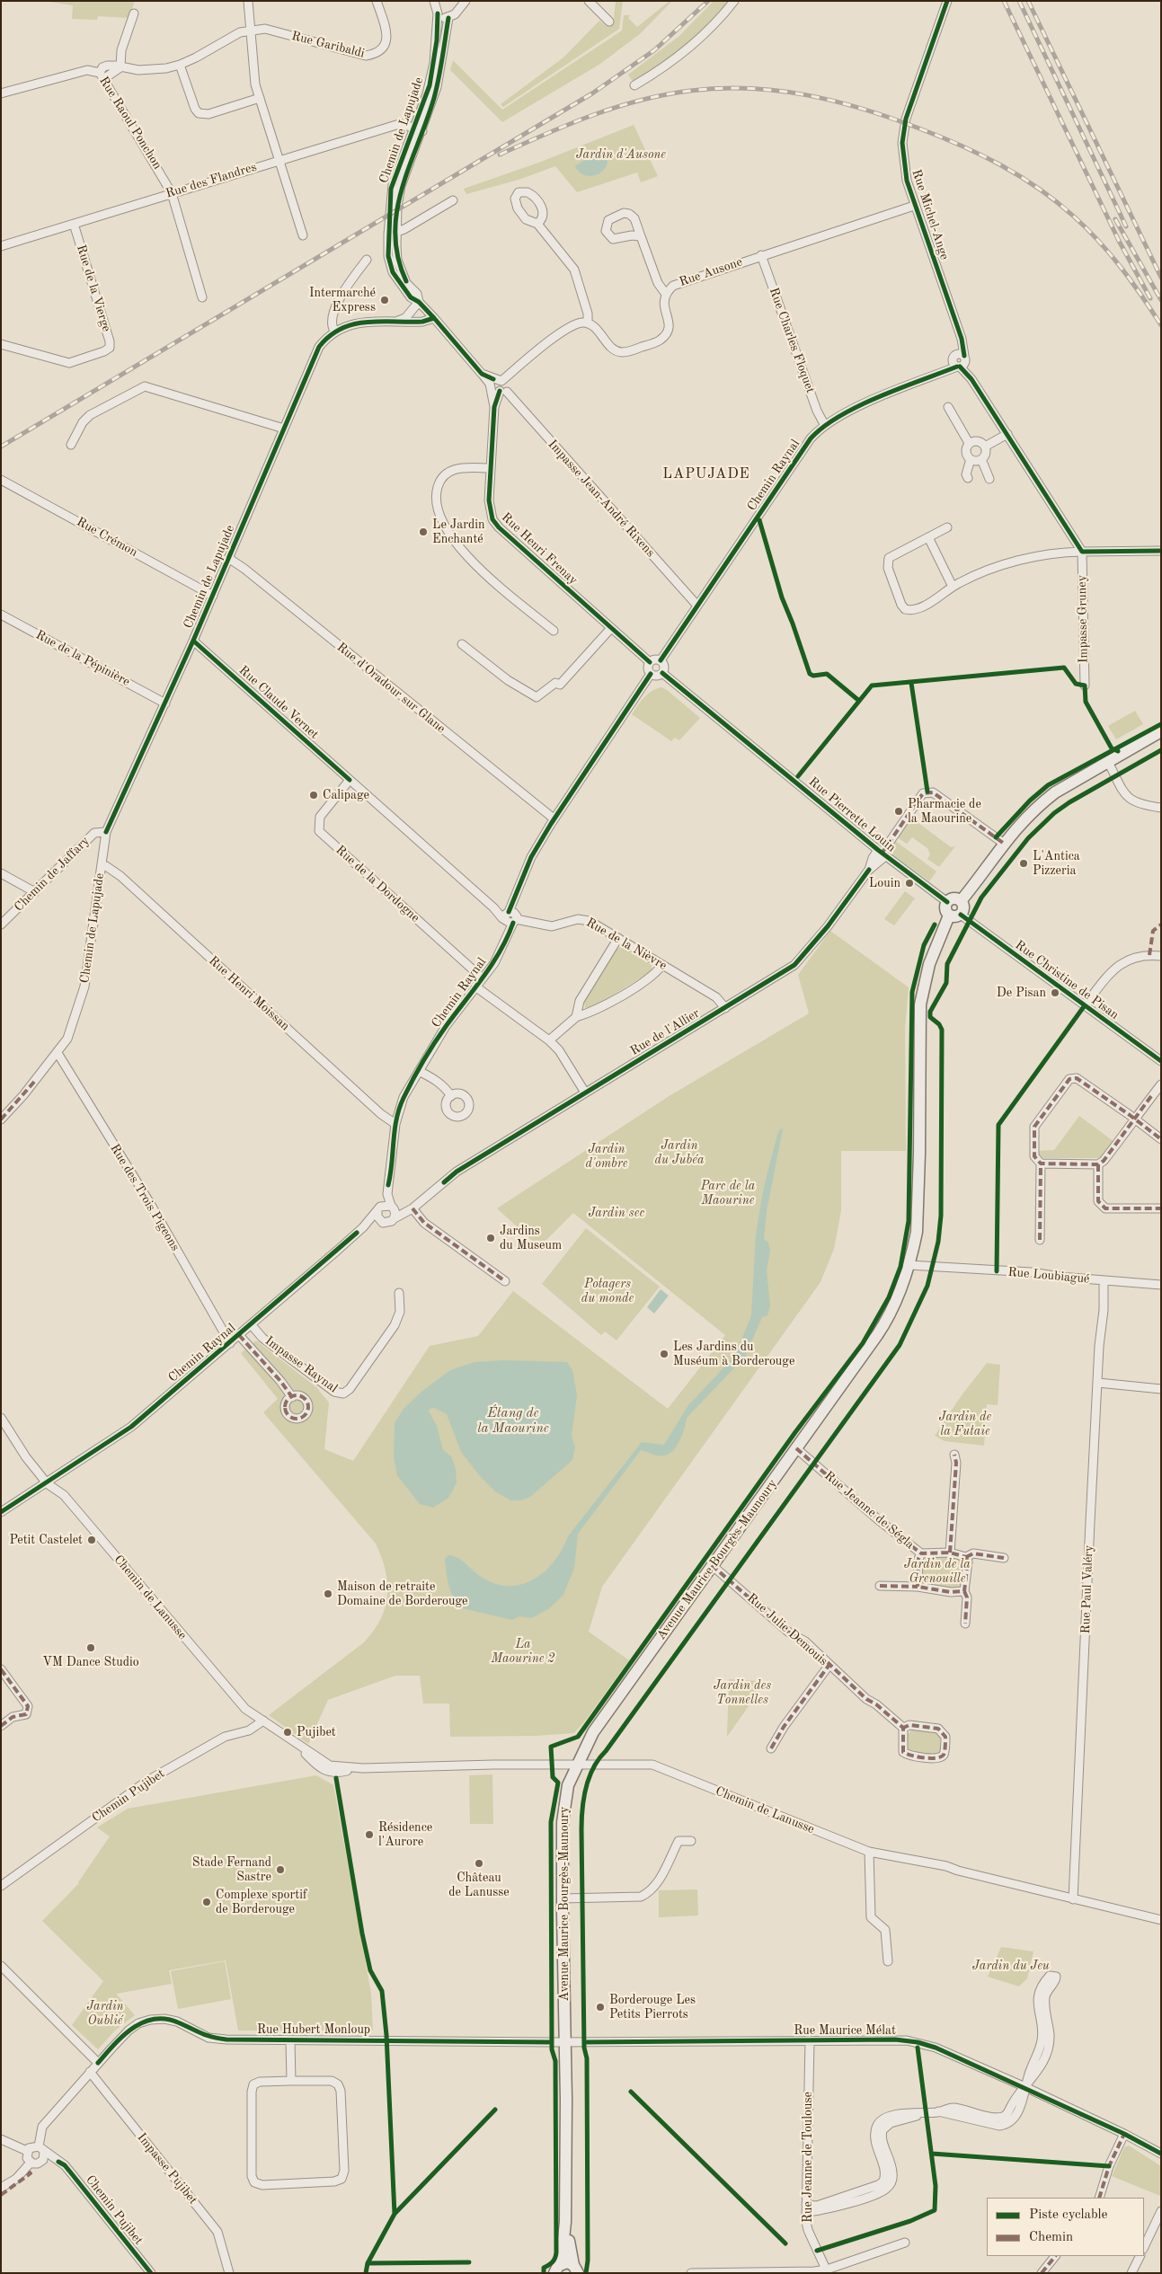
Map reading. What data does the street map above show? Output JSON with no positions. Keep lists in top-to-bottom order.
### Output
{
  "streets": {
    "street": [
      "Rue Garibaldi",
      "Rue Raoul Ponchon",
      "Chemin de Lapujade",
      "Rue des Flandres",
      "Rue Michel-Ange",
      "Rue Ausone",
      "Rue de la Vierge",
      "Rue Charles Floquet",
      "Chemin Raynal",
      "Impasse Jean-André Rixens",
      "Rue Crémon",
      "Rue Henri Frenay",
      "Impasse Gruney",
      "Rue de la Pépinière",
      "Rue d'Oradour sur Glane",
      "Rue Claude Vernet",
      "Rue Pierrette Louin",
      "Chemin de Jaffary",
      "Rue de la Dordogne",
      "Rue de la Nièvre",
      "Rue Christine de Pisan",
      "Rue Henri Moissan",
      "Rue de l'Allier",
      "Rue des Trois Pigeons",
      "Rue Loubiagué",
      "Impasse Raynal",
      "Rue Jeanne de Ségla",
      "Avenue Maurice Bourgès-Maunoury",
      "Rue Paul Valéry",
      "Chemin de Lanusse",
      "Rue Julie Demouis",
      "Chemin Pujibet",
      "Rue Hubert Monloup",
      "Rue Maurice Mélat",
      "Rue Jeanne de Toulouse",
      "Impasse Pujibet"
    ]
  },
  "crossings": [
    ["Rue Raoul Ponchon", "Rue des Flandres"],
    ["Chemin de Lapujade", "Rue des Flandres"],
    ["Chemin de Lapujade", "Rue Crémon"],
    ["Chemin de Lapujade", "Rue de la Pépinière"],
    ["Chemin de Lapujade", "Rue d'Oradour sur Glane"],
    ["Chemin de Lapujade", "Rue Claude Vernet"],
    ["Chemin de Lapujade", "Chemin de Jaffary"],
    ["Chemin de Lapujade", "Rue Henri Moissan"],
    ["Chemin de Lapujade", "Rue des Trois Pigeons"],
    ["Rue des Flandres", "Rue de la Vierge"],
    ["Rue Michel-Ange", "Rue Ausone"],
    ["Rue Michel-Ange", "Chemin Raynal"],
    ["Rue Ausone", "Rue Charles Floquet"],
    ["Rue Charles Floquet", "Chemin Raynal"],
    ["Chemin Raynal", "Impasse Jean-André Rixens"],
    ["Chemin Raynal", "Rue Henri Frenay"],
    ["Chemin Raynal", "Rue d'Oradour sur Glane"],
    ["Chemin Raynal", "Rue Claude Vernet"],
    ["Chemin Raynal", "Rue Pierrette Louin"],
    ["Chemin Raynal", "Rue de la Dordogne"],
    ["Chemin Raynal", "Rue de la Nièvre"],
    ["Chemin Raynal", "Rue Henri Moissan"],
    ["Chemin Raynal", "Rue de l'Allier"],
    ["Chemin Raynal", "Rue des Trois Pigeons"],
    ["Chemin Raynal", "Impasse Raynal"],
    ["Chemin Raynal", "Chemin de Lanusse"],
    ["Impasse Jean-André Rixens", "Rue Henri Frenay"],
    ["Rue Henri Frenay", "Rue Pierrette Louin"],
    ["Rue Claude Vernet", "Rue de la Dordogne"],
    ["Rue Claude Vernet", "Rue de la Nièvre"],
    ["Rue Pierrette Louin", "Rue Christine de Pisan"],
    ["Rue Pierrette Louin", "Rue de l'Allier"],
    ["Rue Pierrette Louin", "Avenue Maurice Bourgès-Maunoury"],
    ["Rue de la Nièvre", "Rue de l'Allier"],
    ["Rue Christine de Pisan", "Avenue Maurice Bourgès-Maunoury"],
    ["Rue Loubiagué", "Avenue Maurice Bourgès-Maunoury"],
    ["Rue Loubiagué", "Rue Paul Valéry"],
    ["Rue Jeanne de Ségla", "Avenue Maurice Bourgès-Maunoury"],
    ["Avenue Maurice Bourgès-Maunoury", "Chemin de Lanusse"],
    ["Avenue Maurice Bourgès-Maunoury", "Rue Julie Demouis"],
    ["Avenue Maurice Bourgès-Maunoury", "Rue Hubert Monloup"],
    ["Avenue Maurice Bourgès-Maunoury", "Rue Maurice Mélat"],
    ["Rue Paul Valéry", "Chemin de Lanusse"],
    ["Chemin de Lanusse", "Chemin Pujibet"],
    ["Rue Hubert Monloup", "Rue Maurice Mélat"],
    ["Rue Maurice Mélat", "Rue Jeanne de Toulouse"]
  ],
  "districts": ["LAPUJADE"],
  "water": ["Étang de la Maourine"],
  "parks": [
    "Jardin d'Ausone",
    "Jardin du Jubéa",
    "Jardin d'ombre",
    "Parc de la Maourine",
    "Jardin sec",
    "Potagers du monde",
    "Jardin de la Futaie",
    "Jardin de la Grenouille",
    "La Maourine 2",
    "Jardin des Tonnelles",
    "Jardin du Jeu",
    "Jardin Oublié"
  ],
  "places": [
    "Intermarché Express",
    "Le Jardin Enchanté",
    "Calipage",
    "Pharmacie de la Maourine",
    "L'Antica Pizzeria",
    "Louin",
    "De Pisan",
    "Jardins du Museum",
    "Les Jardins du Muséum à Borderouge",
    "Petit Castelet",
    "Maison de retraite Domaine de Borderouge",
    "VM Dance Studio",
    "Pujibet",
    "Résidence l'Aurore",
    "Château de Lanusse",
    "Stade Fernand Sastre",
    "Complexe sportif de Borderouge",
    "Borderouge Les Petits Pierrots"
  ],
  "legend": ["Piste cyclable", "Chemin"]
}
